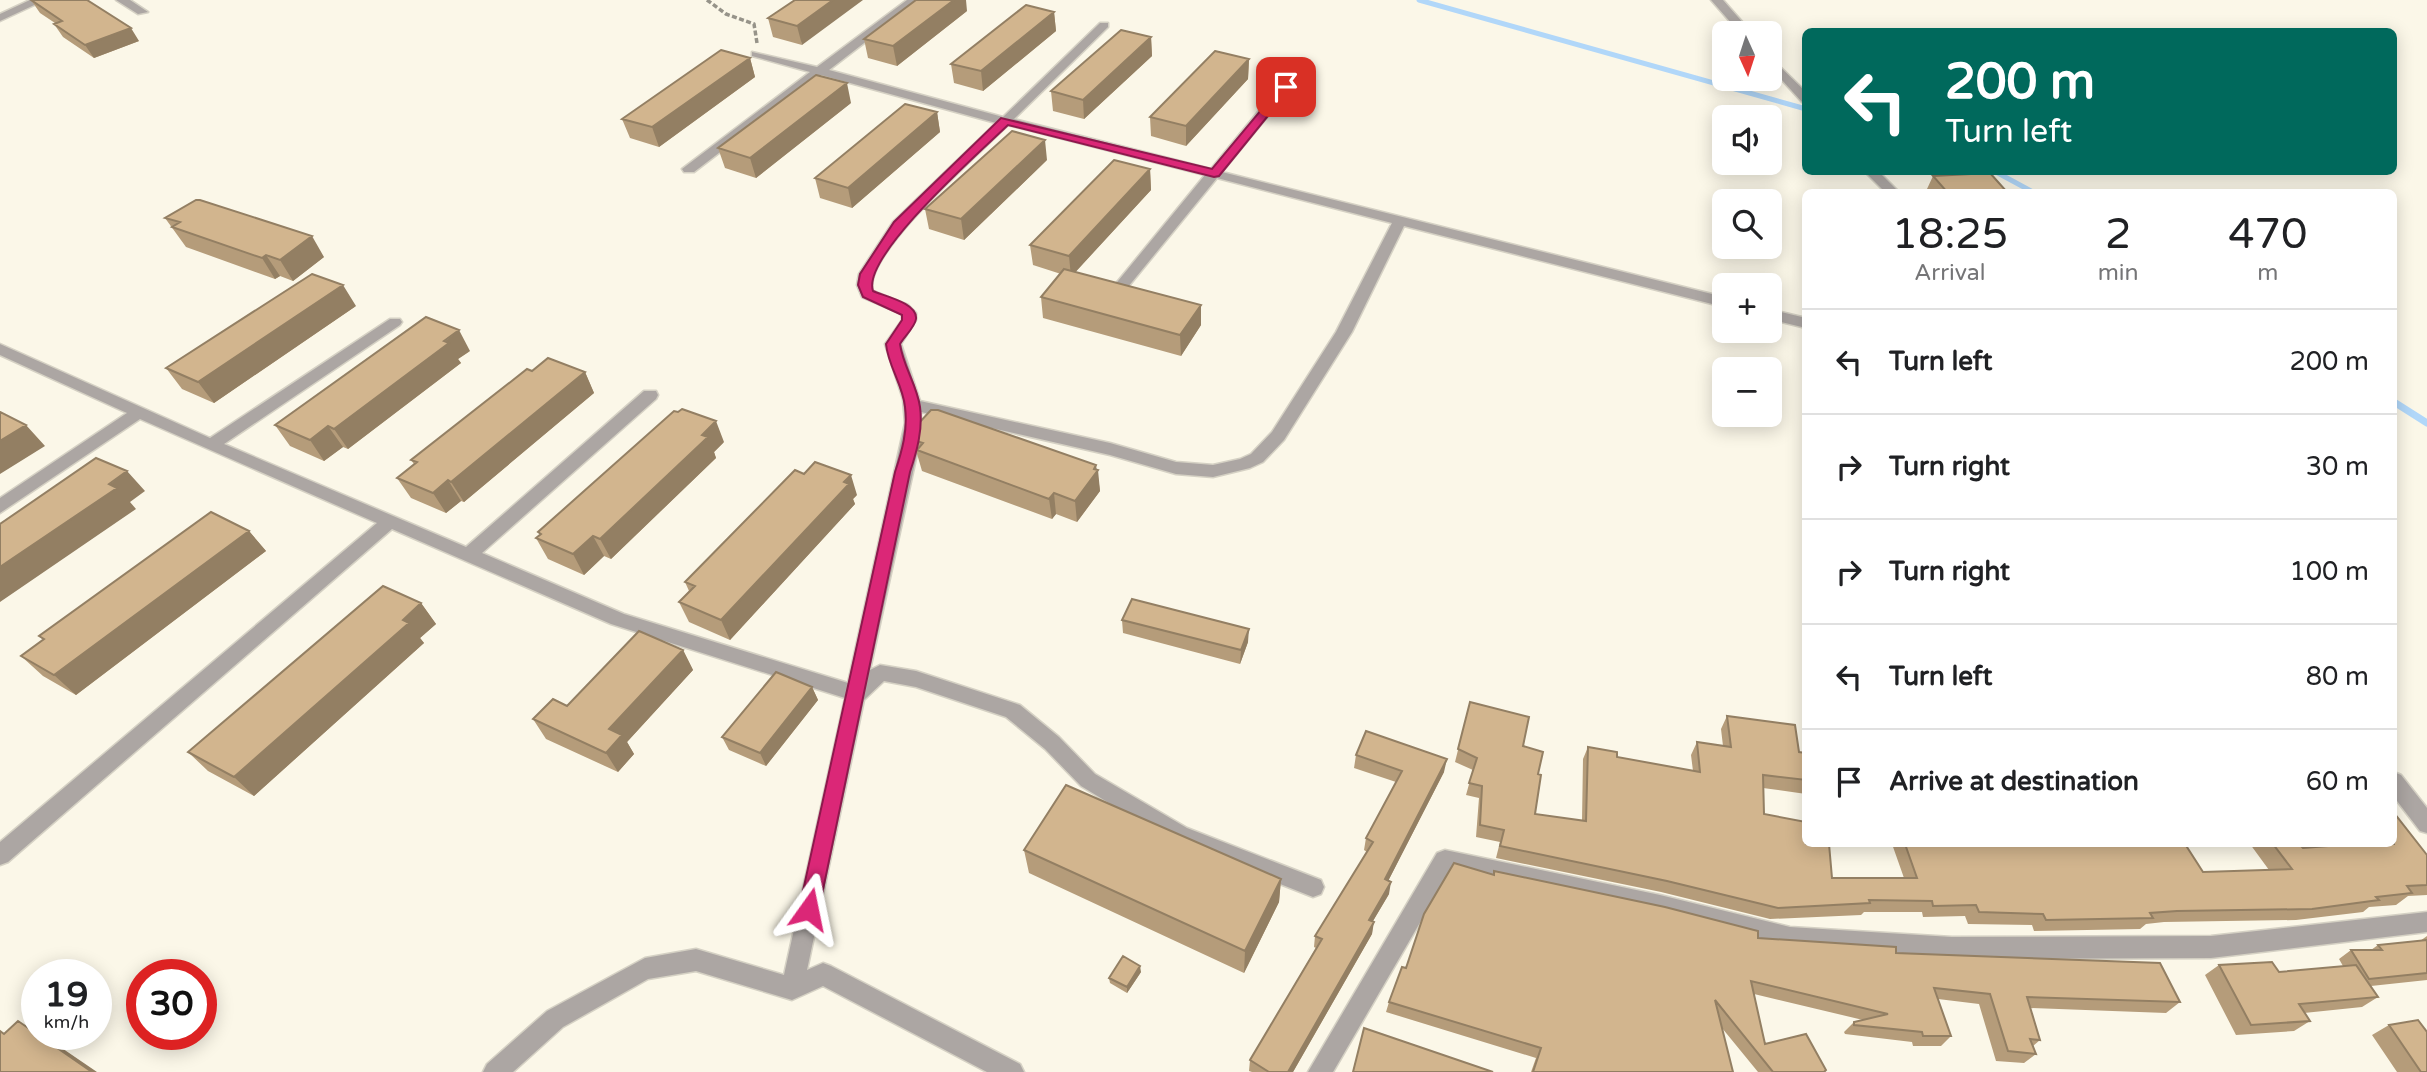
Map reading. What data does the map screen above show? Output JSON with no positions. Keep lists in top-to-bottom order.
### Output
{
  "north": "bottom",
  "page": {
    "map_buttons": ["+", "−"],
    "turn": ["200 m", "Turn left"],
    "eta": [
      "18:25",
      "Arrival",
      "2",
      "min",
      "470",
      "m"
    ],
    "list": [
      {
        "name": "Turn left",
        "value": "200 m"
      },
      {
        "name": "Turn right",
        "value": "30 m"
      },
      {
        "name": "Turn right",
        "value": "100 m"
      },
      {
        "name": "Turn left",
        "value": "80 m"
      },
      {
        "name": "Arrive at destination",
        "value": "60 m"
      }
    ],
    "speed": "19 km/h",
    "limit": "30"
  }
}
